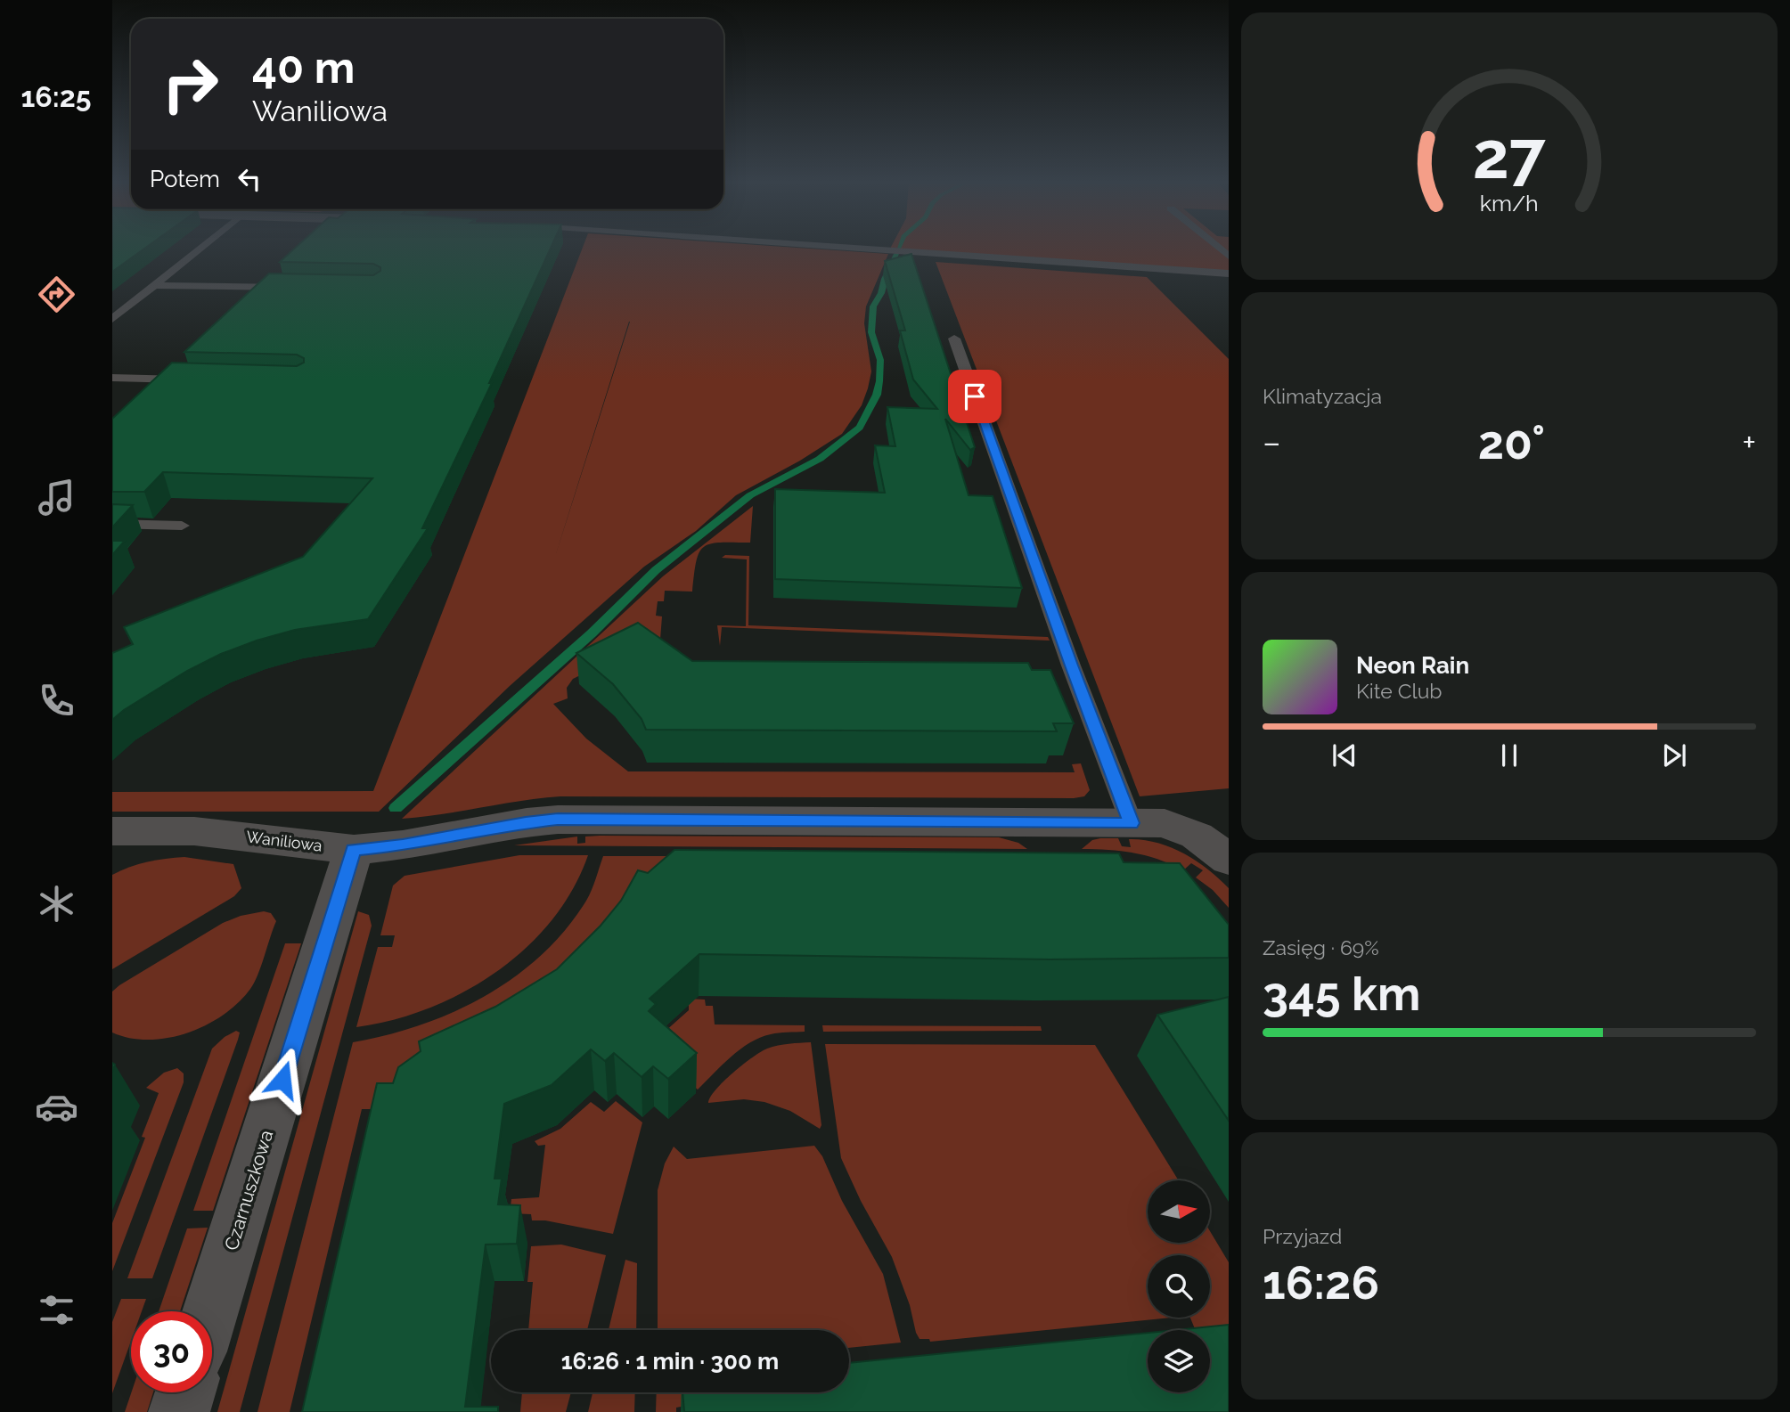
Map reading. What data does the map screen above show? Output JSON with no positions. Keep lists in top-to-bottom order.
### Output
{
  "streets": {
    "street": ["Waniliowa", "Czarnuszkowa"]
  },
  "crossings": [
    ["Waniliowa", "Czarnuszkowa"]
  ],
  "north": "right",
  "page": {
    "tabs": "16:25",
    "turn": ["40 m", "Waniliowa"],
    "then": "Potem",
    "tile": [
      "Klimatyzacja",
      ["Zasięg · 69%", "345 km"],
      ["Przyjazd", "16:26"]
    ],
    "heat": ["−", "20°", "+"],
    "song": ["Neon Rain", "Kite Club"],
    "limit": "30",
    "trip": "16:26 · 1 min · 300 m",
    "gauge": ["27", "km/h"]
  }
}
